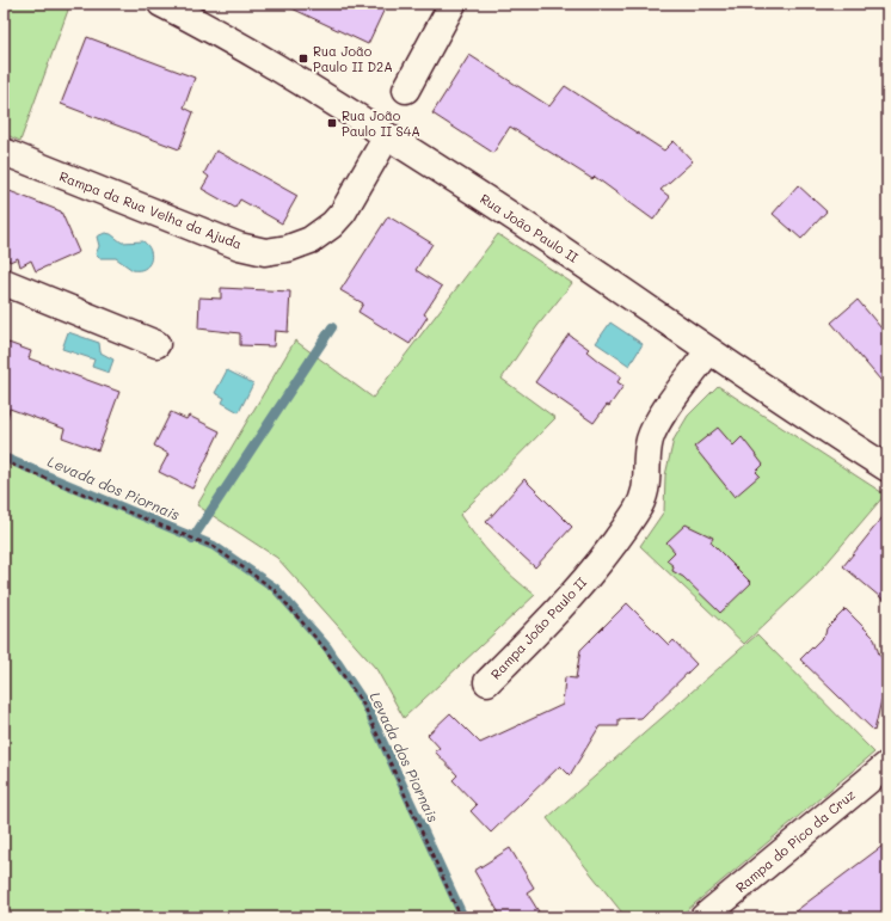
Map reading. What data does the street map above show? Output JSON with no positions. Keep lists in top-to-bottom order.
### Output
{
  "streets": {
    "street": [
      "Rampa da Rua Velha da Ajuda",
      "Rua João Paulo II",
      "Rampa João Paulo II",
      "Rampa do Pico da Cruz"
    ]
  },
  "crossings": [
    ["Rampa da Rua Velha da Ajuda", "Rua João Paulo II"],
    ["Rua João Paulo II", "Rampa João Paulo II"]
  ],
  "water": ["Levada dos Piornais"],
  "places": {
    "transit": ["Rua João Paulo II D2A", "Rua João Paulo II S4A"]
  }
}
